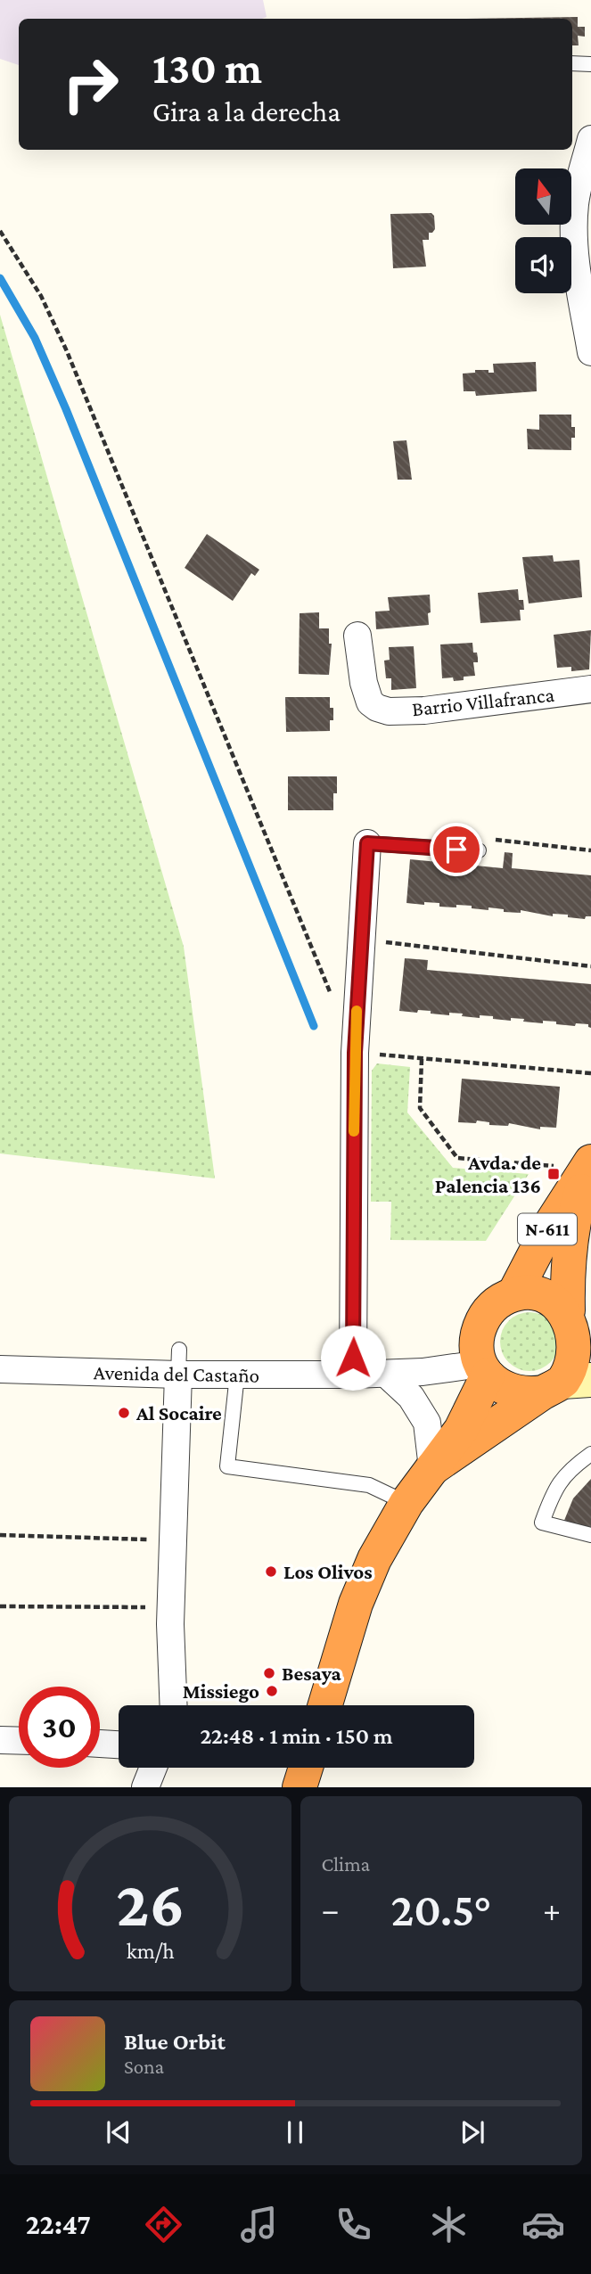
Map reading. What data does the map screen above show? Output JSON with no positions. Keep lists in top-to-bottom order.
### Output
{
  "streets": {
    "highway": ["N-611"],
    "street": ["Barrio Villafranca", "Avenida del Castaño"]
  },
  "crossings": [
    ["N-611", "Avenida del Castaño"]
  ],
  "places": {
    "transit": ["Avda. de Palencia 136"],
    "other": [
      "Al Socaire",
      "Los Olivos",
      "Besaya",
      "Missiego"
    ]
  },
  "north": "top",
  "page": {
    "turn": ["130 m", "Gira a la derecha"],
    "limit": "30",
    "trip": "22:48 · 1 min · 150 m",
    "tile": "Clima",
    "heat": ["−", "20.5°", "+"],
    "song": ["Blue Orbit", "Sona"],
    "tabs": "22:47",
    "gauge": ["26", "km/h"]
  }
}
